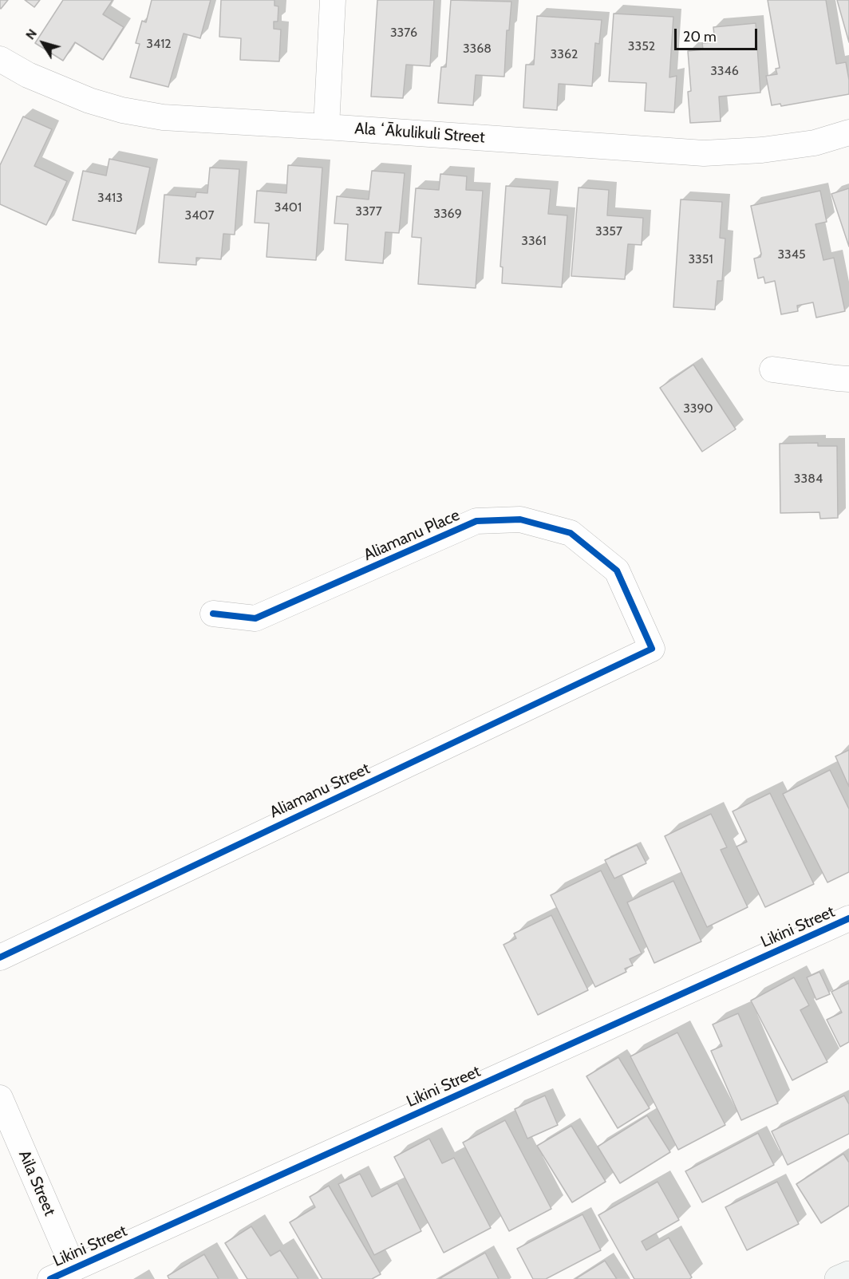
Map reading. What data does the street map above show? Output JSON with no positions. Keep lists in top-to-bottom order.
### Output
{
  "streets": {
    "street": [
      "Ala ʻĀkulikuli Street",
      "Aliamanu Place",
      "Aliamanu Street",
      "Likini Street",
      "Aila Street"
    ]
  },
  "crossings": [
    ["Aliamanu Place", "Aliamanu Street"],
    ["Likini Street", "Aila Street"]
  ],
  "house_numbers": [
    "3376",
    "3412",
    "3352",
    "3368",
    "3362",
    "3346",
    "3413",
    "3401",
    "3377",
    "3369",
    "3407",
    "3357",
    "3361",
    "3345",
    "3351",
    "3390",
    "3384"
  ],
  "scale_bar": "20 m",
  "north": "top left"
}
